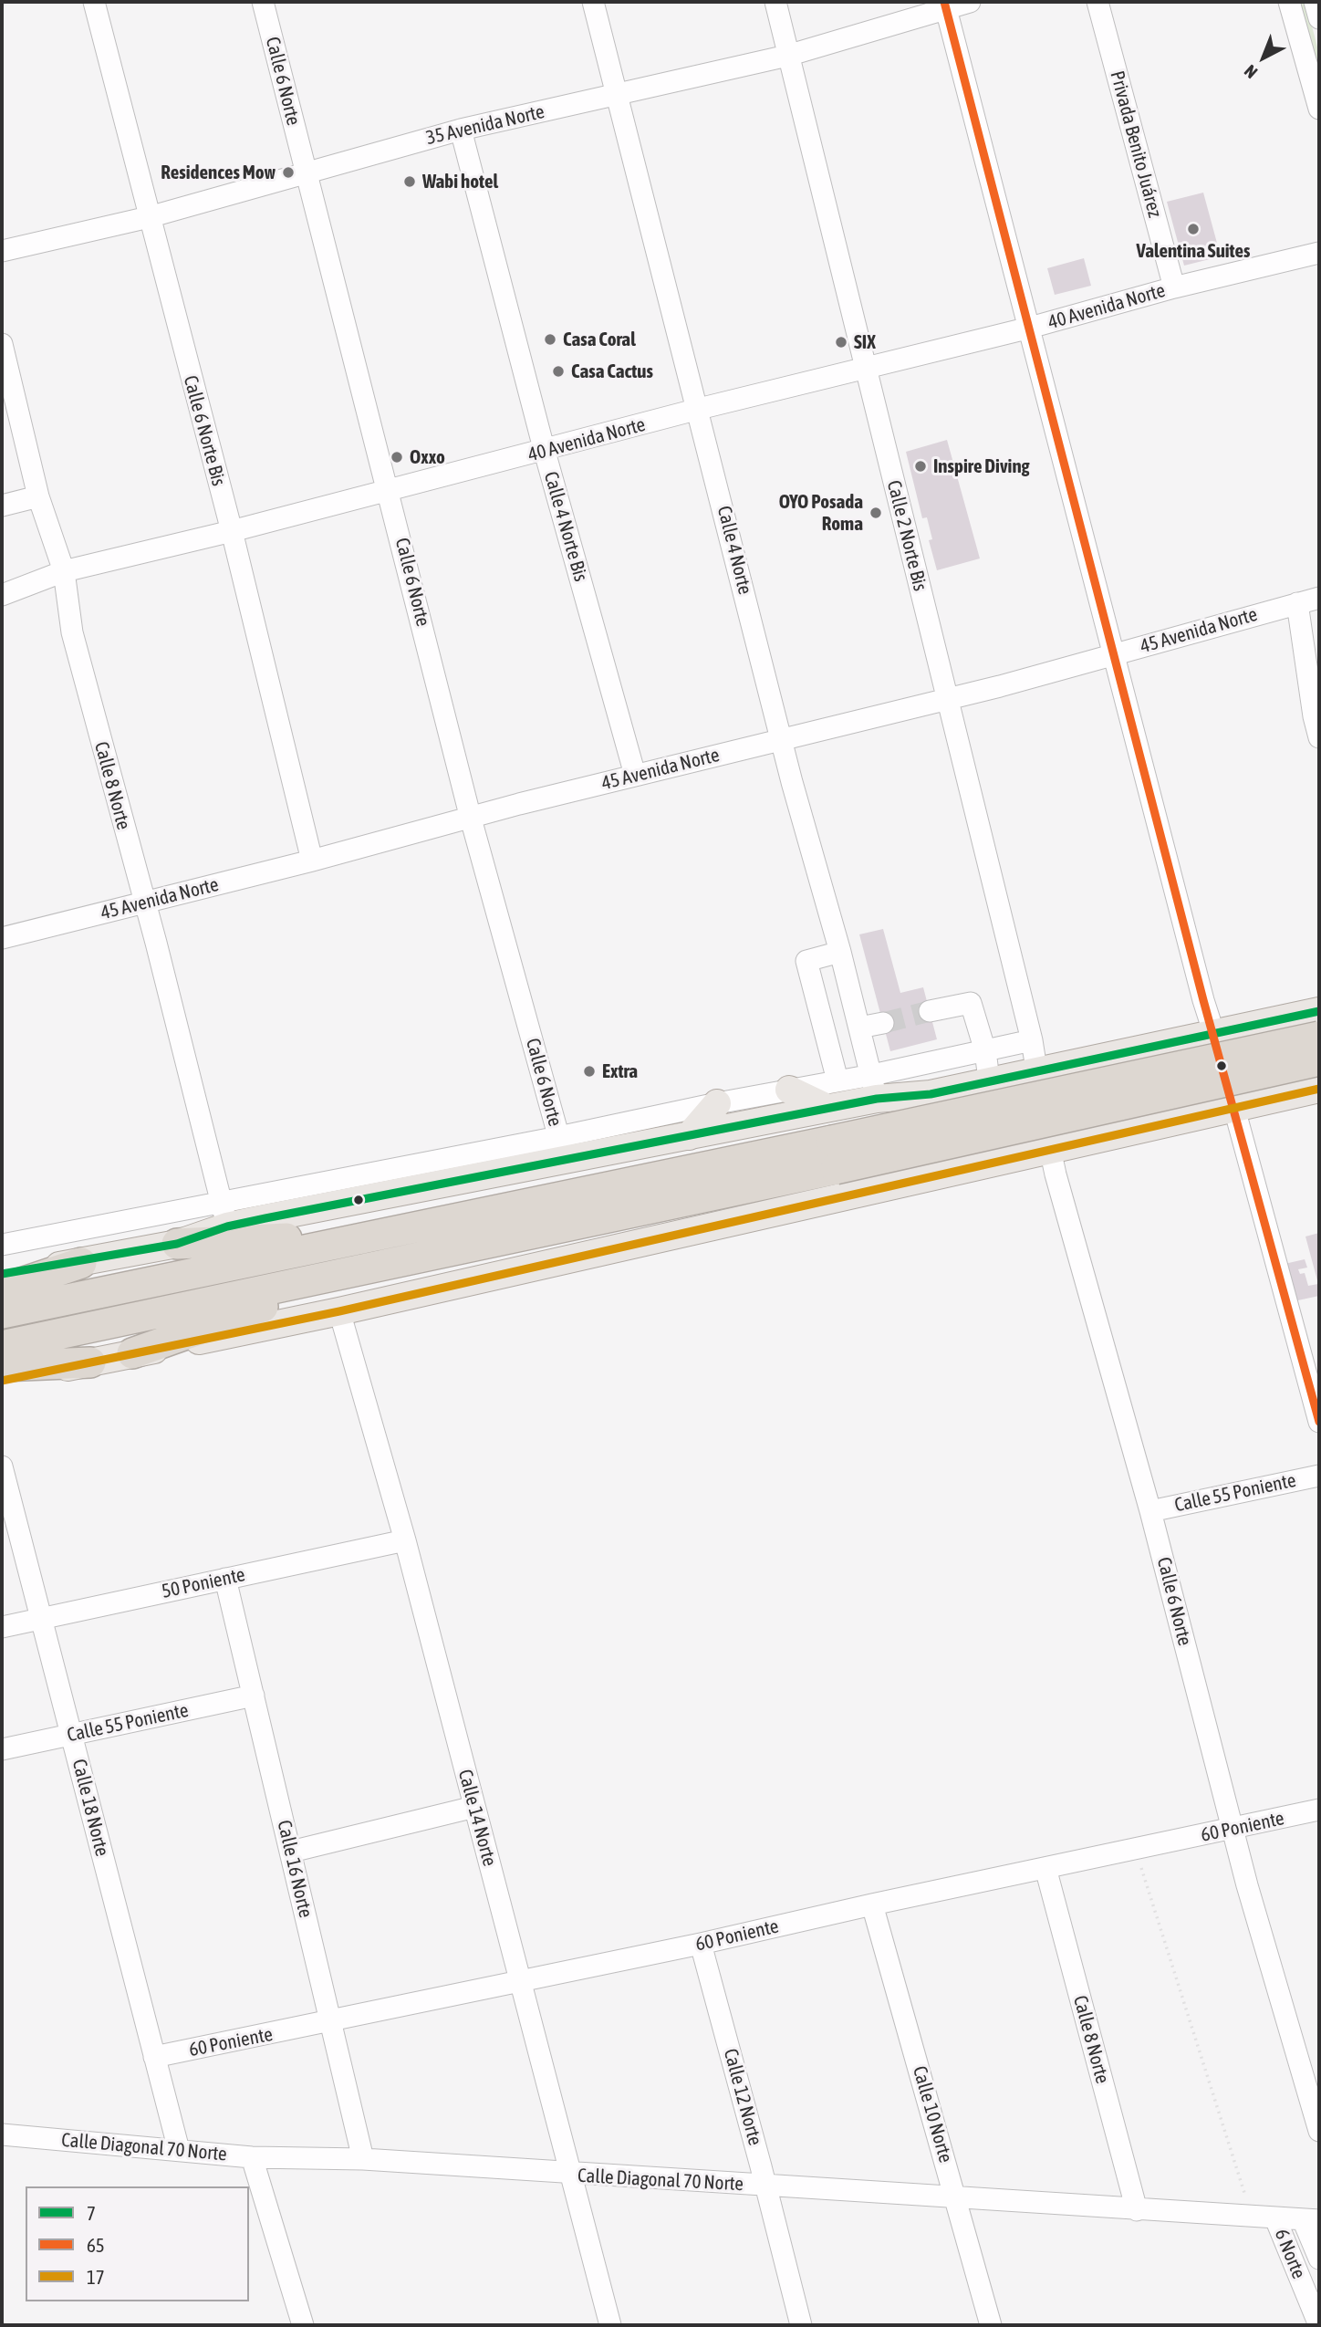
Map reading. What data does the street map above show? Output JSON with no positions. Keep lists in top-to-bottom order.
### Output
{
  "streets": {
    "street": [
      "Calle 6 Norte",
      "35 Avenida Norte",
      "Privada Benito Juárez",
      "40 Avenida Norte",
      "Calle 6 Norte Bis",
      "Calle 4 Norte Bis",
      "Calle 2 Norte Bis",
      "Calle 4 Norte",
      "45 Avenida Norte",
      "Calle 8 Norte",
      "Calle 55 Poniente",
      "50 Poniente",
      "Calle 18 Norte",
      "Calle 14 Norte",
      "60 Poniente",
      "Calle 16 Norte",
      "Calle 12 Norte",
      "Calle 10 Norte",
      "Calle Diagonal 70 Norte",
      "6 Norte"
    ]
  },
  "crossings": [
    ["Calle 6 Norte", "35 Avenida Norte"],
    ["Calle 6 Norte", "40 Avenida Norte"],
    ["Calle 6 Norte", "Calle 2 Norte Bis"],
    ["Calle 6 Norte", "45 Avenida Norte"],
    ["Calle 6 Norte", "Calle 55 Poniente"],
    ["Calle 6 Norte", "60 Poniente"],
    ["35 Avenida Norte", "Calle 6 Norte Bis"],
    ["35 Avenida Norte", "Calle 4 Norte Bis"],
    ["35 Avenida Norte", "Calle 2 Norte Bis"],
    ["35 Avenida Norte", "Calle 4 Norte"],
    ["Privada Benito Juárez", "40 Avenida Norte"],
    ["40 Avenida Norte", "Calle 6 Norte Bis"],
    ["40 Avenida Norte", "Calle 4 Norte Bis"],
    ["40 Avenida Norte", "Calle 2 Norte Bis"],
    ["40 Avenida Norte", "Calle 4 Norte"],
    ["40 Avenida Norte", "Calle 8 Norte"],
    ["Calle 6 Norte Bis", "45 Avenida Norte"],
    ["Calle 4 Norte Bis", "45 Avenida Norte"],
    ["Calle 2 Norte Bis", "45 Avenida Norte"],
    ["Calle 4 Norte", "45 Avenida Norte"],
    ["45 Avenida Norte", "Calle 8 Norte"],
    ["Calle 8 Norte", "60 Poniente"],
    ["Calle 8 Norte", "Calle Diagonal 70 Norte"],
    ["Calle 55 Poniente", "Calle 18 Norte"],
    ["Calle 55 Poniente", "Calle 16 Norte"],
    ["50 Poniente", "Calle 18 Norte"],
    ["50 Poniente", "Calle 14 Norte"],
    ["50 Poniente", "Calle 16 Norte"],
    ["Calle 18 Norte", "60 Poniente"],
    ["Calle 18 Norte", "Calle Diagonal 70 Norte"],
    ["Calle 14 Norte", "60 Poniente"],
    ["Calle 14 Norte", "Calle Diagonal 70 Norte"],
    ["60 Poniente", "Calle 16 Norte"],
    ["60 Poniente", "Calle 12 Norte"],
    ["60 Poniente", "Calle 10 Norte"],
    ["Calle 16 Norte", "Calle Diagonal 70 Norte"],
    ["Calle 12 Norte", "Calle Diagonal 70 Norte"],
    ["Calle 10 Norte", "Calle Diagonal 70 Norte"],
    ["Calle Diagonal 70 Norte", "6 Norte"]
  ],
  "places": [
    "Residences Mow",
    "Wabi hotel",
    "Valentina Suites",
    "Casa Coral",
    "SIX",
    "Casa Cactus",
    "Oxxo",
    "Inspire Diving",
    "OYO Posada Roma",
    "Extra"
  ],
  "lines": ["transit line 65", "transit line 7", "transit line 17"],
  "legend": ["7", "65", "17"],
  "north": "bottom left"
}
